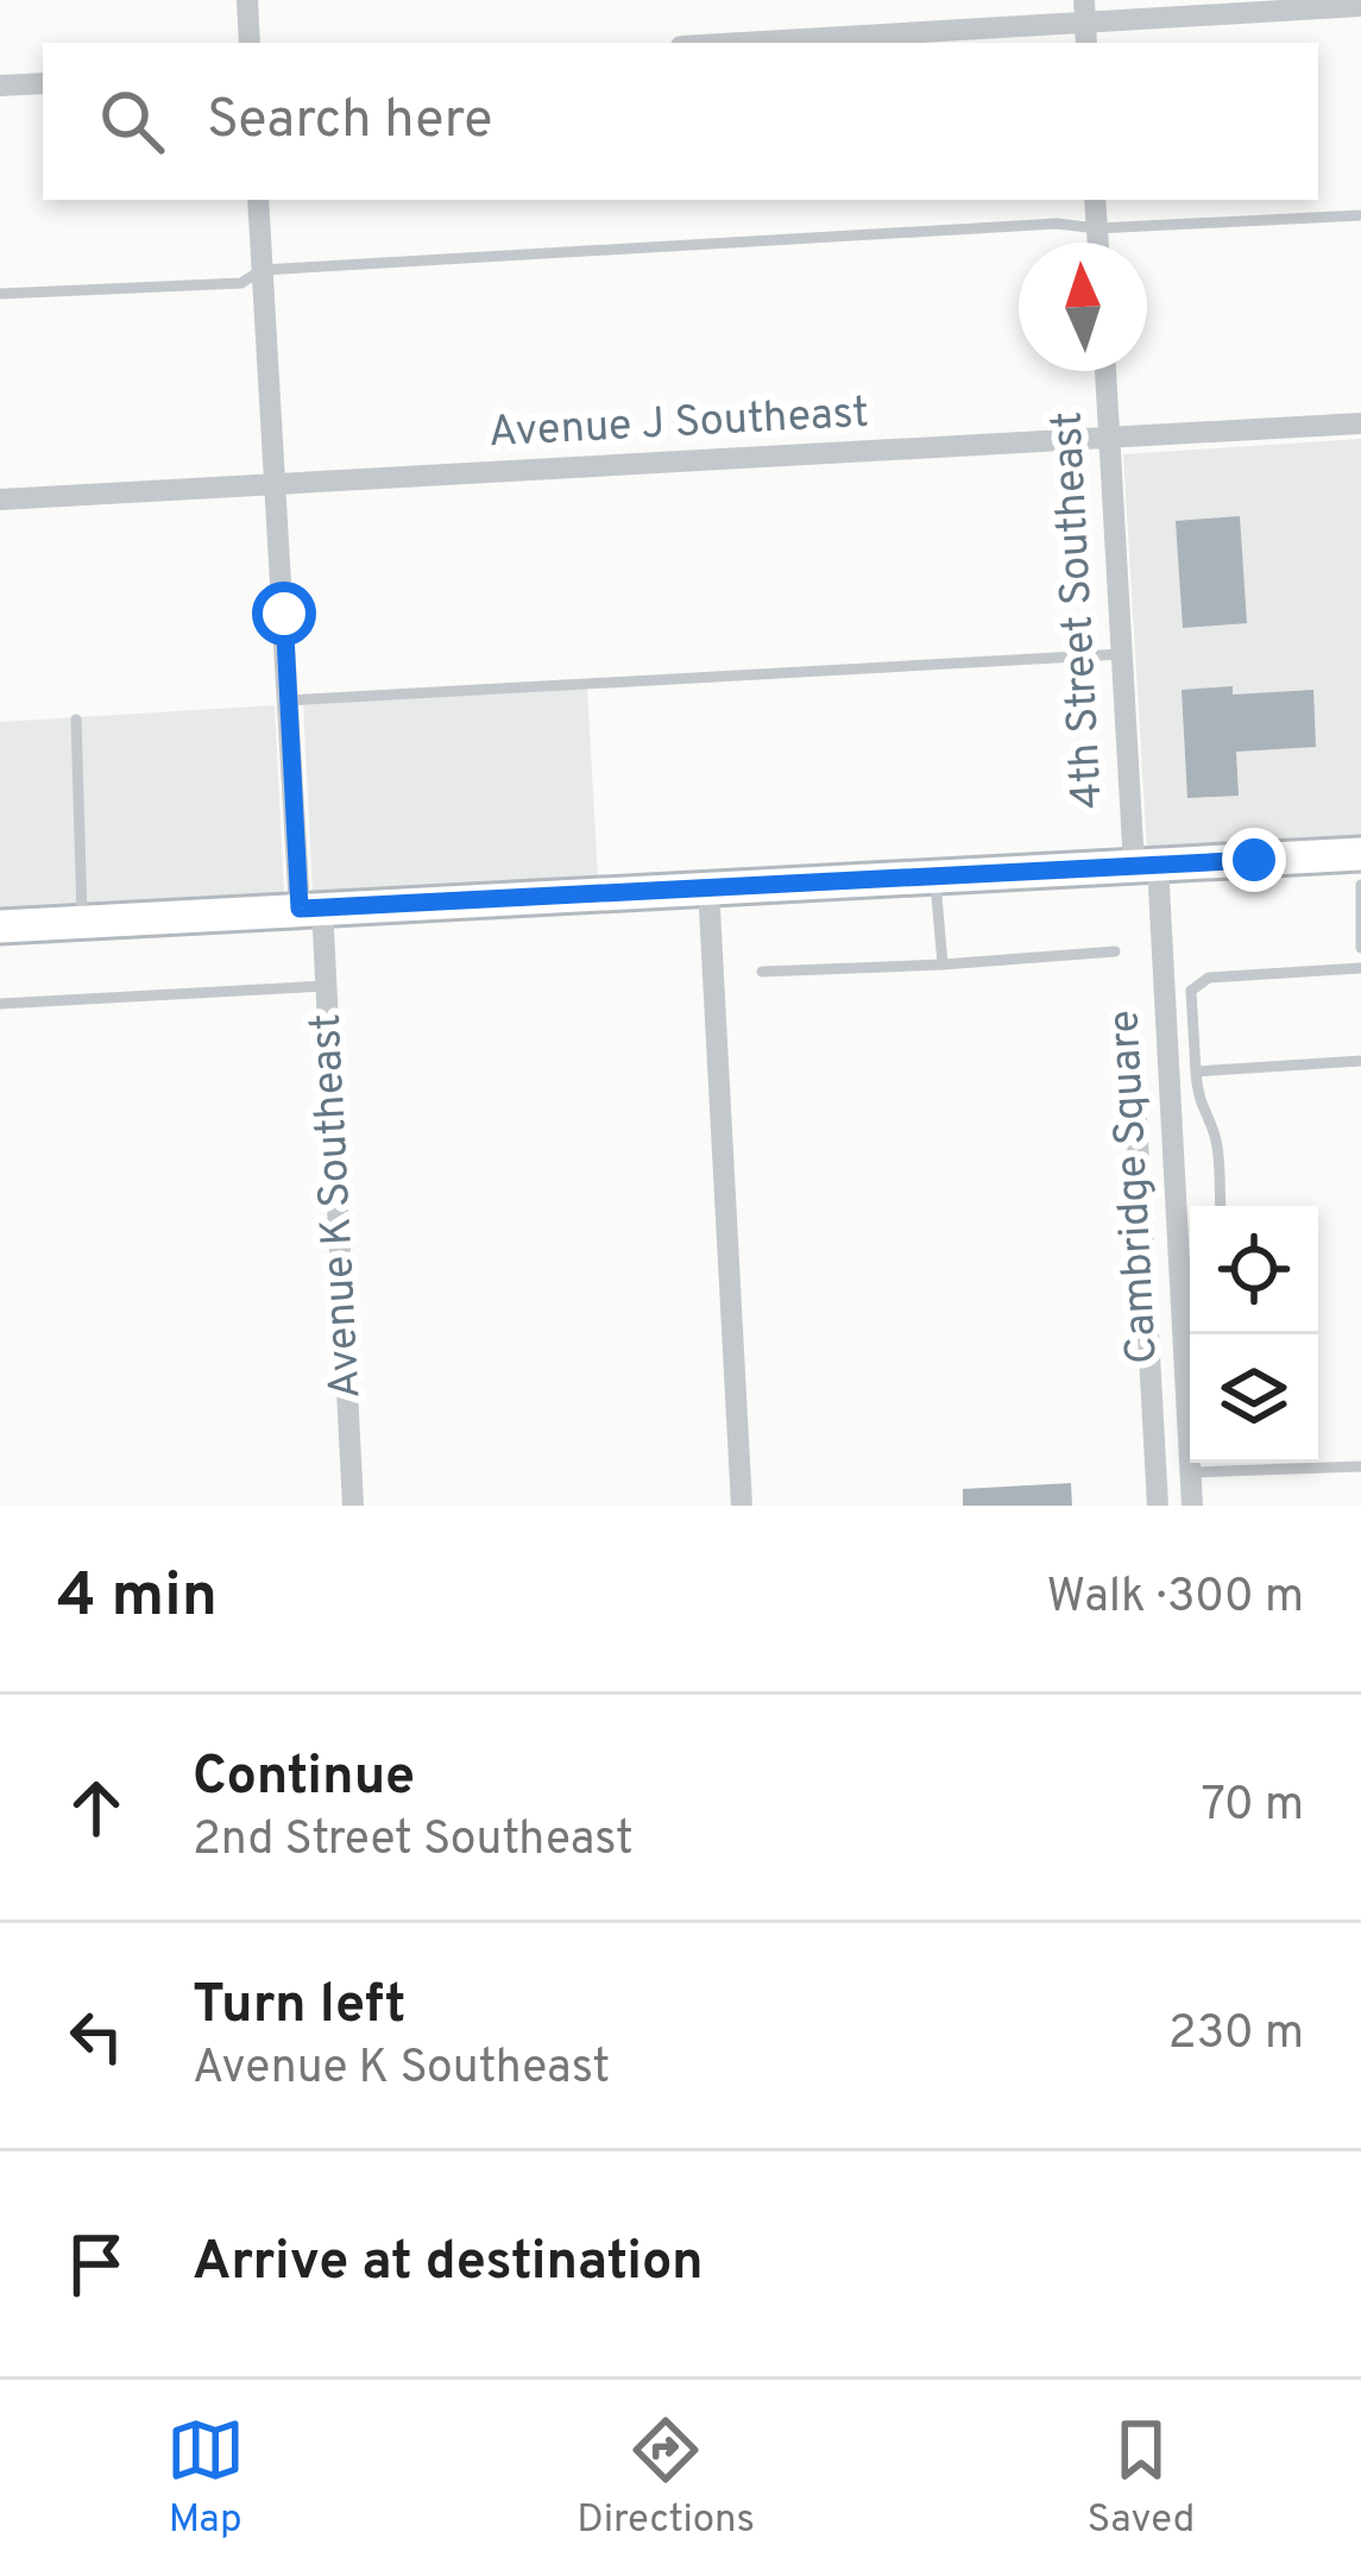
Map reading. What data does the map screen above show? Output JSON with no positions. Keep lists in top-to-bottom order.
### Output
{
  "streets": {
    "street": [
      "Avenue J Southeast",
      "4th Street Southeast",
      "Cambridge Square",
      "Avenue K Southeast"
    ]
  },
  "crossings": [
    ["Avenue J Southeast", "4th Street Southeast"],
    ["Avenue J Southeast", "Avenue K Southeast"],
    ["4th Street Southeast", "Cambridge Square"]
  ],
  "north": "top",
  "page": {
    "search": "Search here",
    "heading": ["4 min", "Walk · 300 m"],
    "list": [
      ["Continue", "2nd Street Southeast", "70 m"],
      ["Turn left", "Avenue K Southeast", "230 m"],
      "Arrive at destination"
    ],
    "nav": ["Map", "Directions", "Saved"]
  }
}
